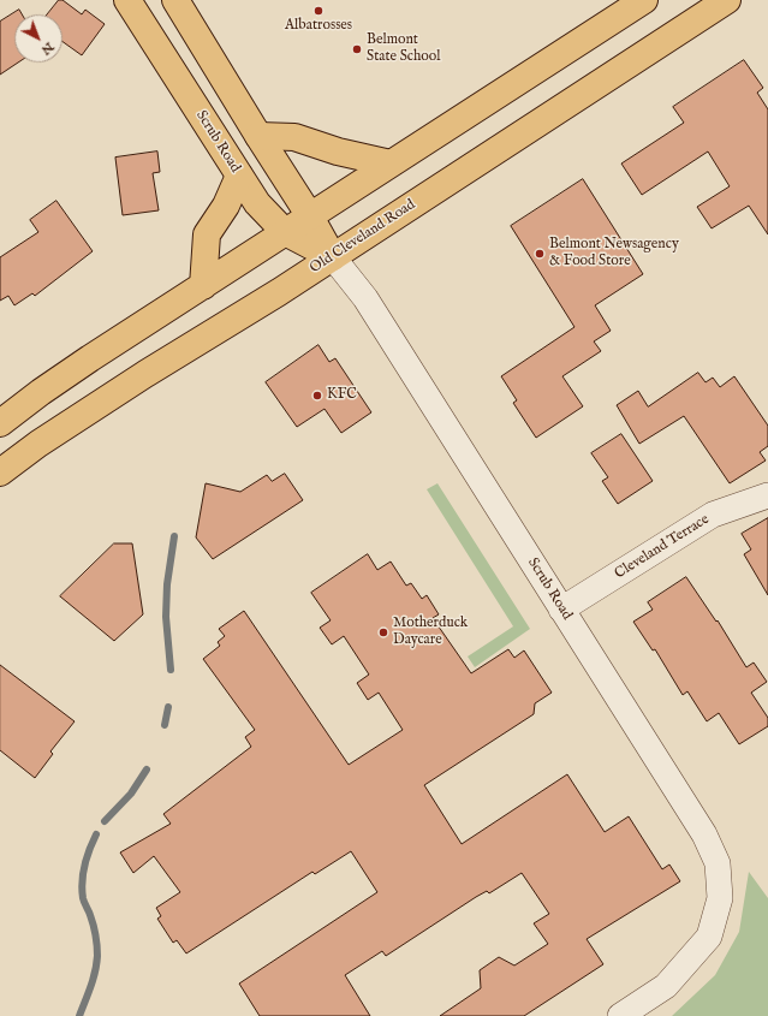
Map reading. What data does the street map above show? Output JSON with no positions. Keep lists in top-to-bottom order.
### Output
{
  "streets": {
    "main road": ["Scrub Road", "Old Cleveland Road"],
    "street": ["Cleveland Terrace"]
  },
  "crossings": [
    ["Scrub Road", "Old Cleveland Road"],
    ["Scrub Road", "Cleveland Terrace"]
  ],
  "places": [
    "Albatrosses",
    "Belmont State School",
    "Belmont Newsagency & Food Store",
    "KFC",
    "Motherduck Daycare"
  ],
  "north": "bottom right"
}
